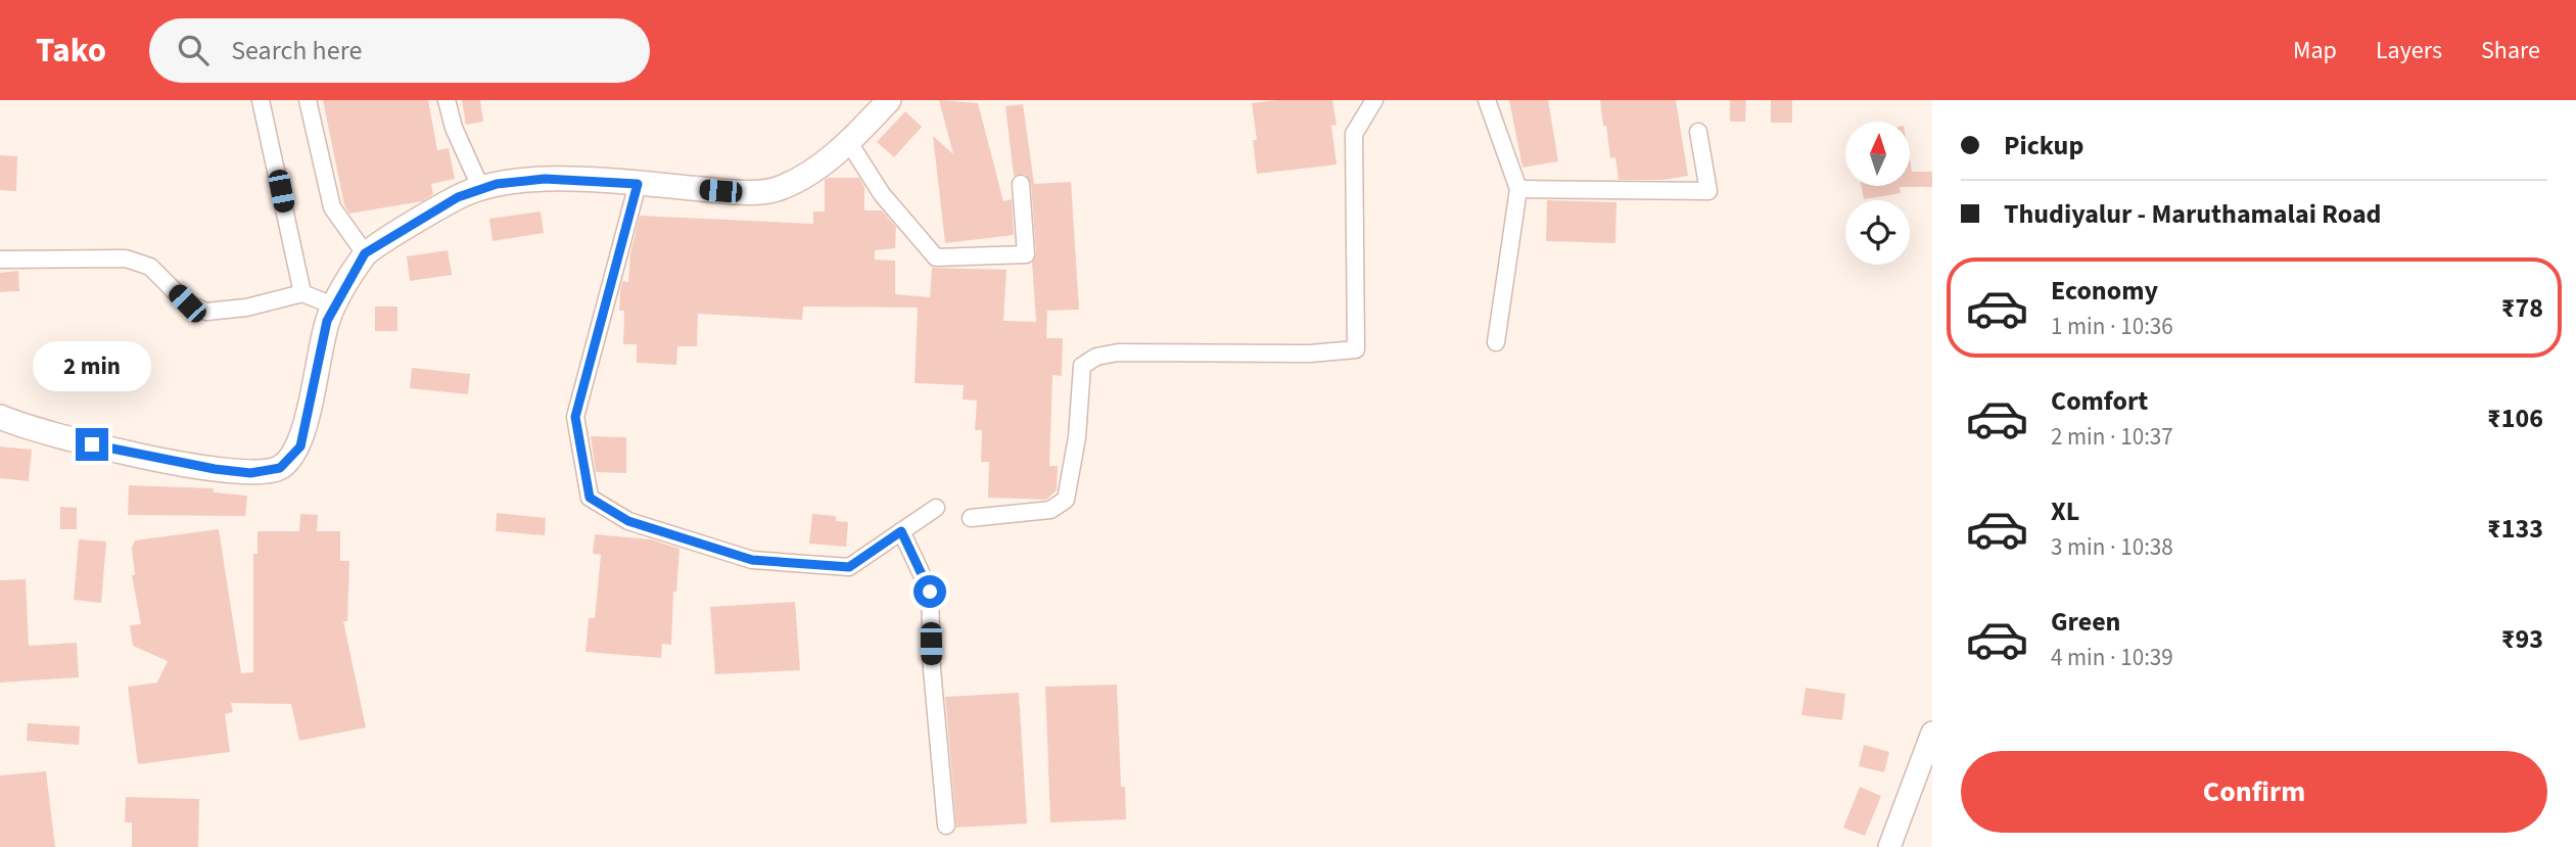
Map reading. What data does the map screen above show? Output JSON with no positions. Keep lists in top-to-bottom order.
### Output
{
  "north": "top",
  "page": {
    "header": "Tako",
    "search": "Search here",
    "nav": ["Map", "Layers", "Share"],
    "banner": ["Pickup", "Thudiyalur - Maruthamalai Road"],
    "list": [
      {
        "name": "Economy",
        "note": "1 min · 10:36",
        "value": "₹78"
      },
      {
        "name": "Comfort",
        "note": "2 min · 10:37",
        "value": "₹106"
      },
      {
        "name": "XL",
        "note": "3 min · 10:38",
        "value": "₹133"
      },
      {
        "name": "Green",
        "note": "4 min · 10:39",
        "value": "₹93"
      }
    ],
    "bubble": "2 min",
    "buttons": "Confirm"
  }
}
